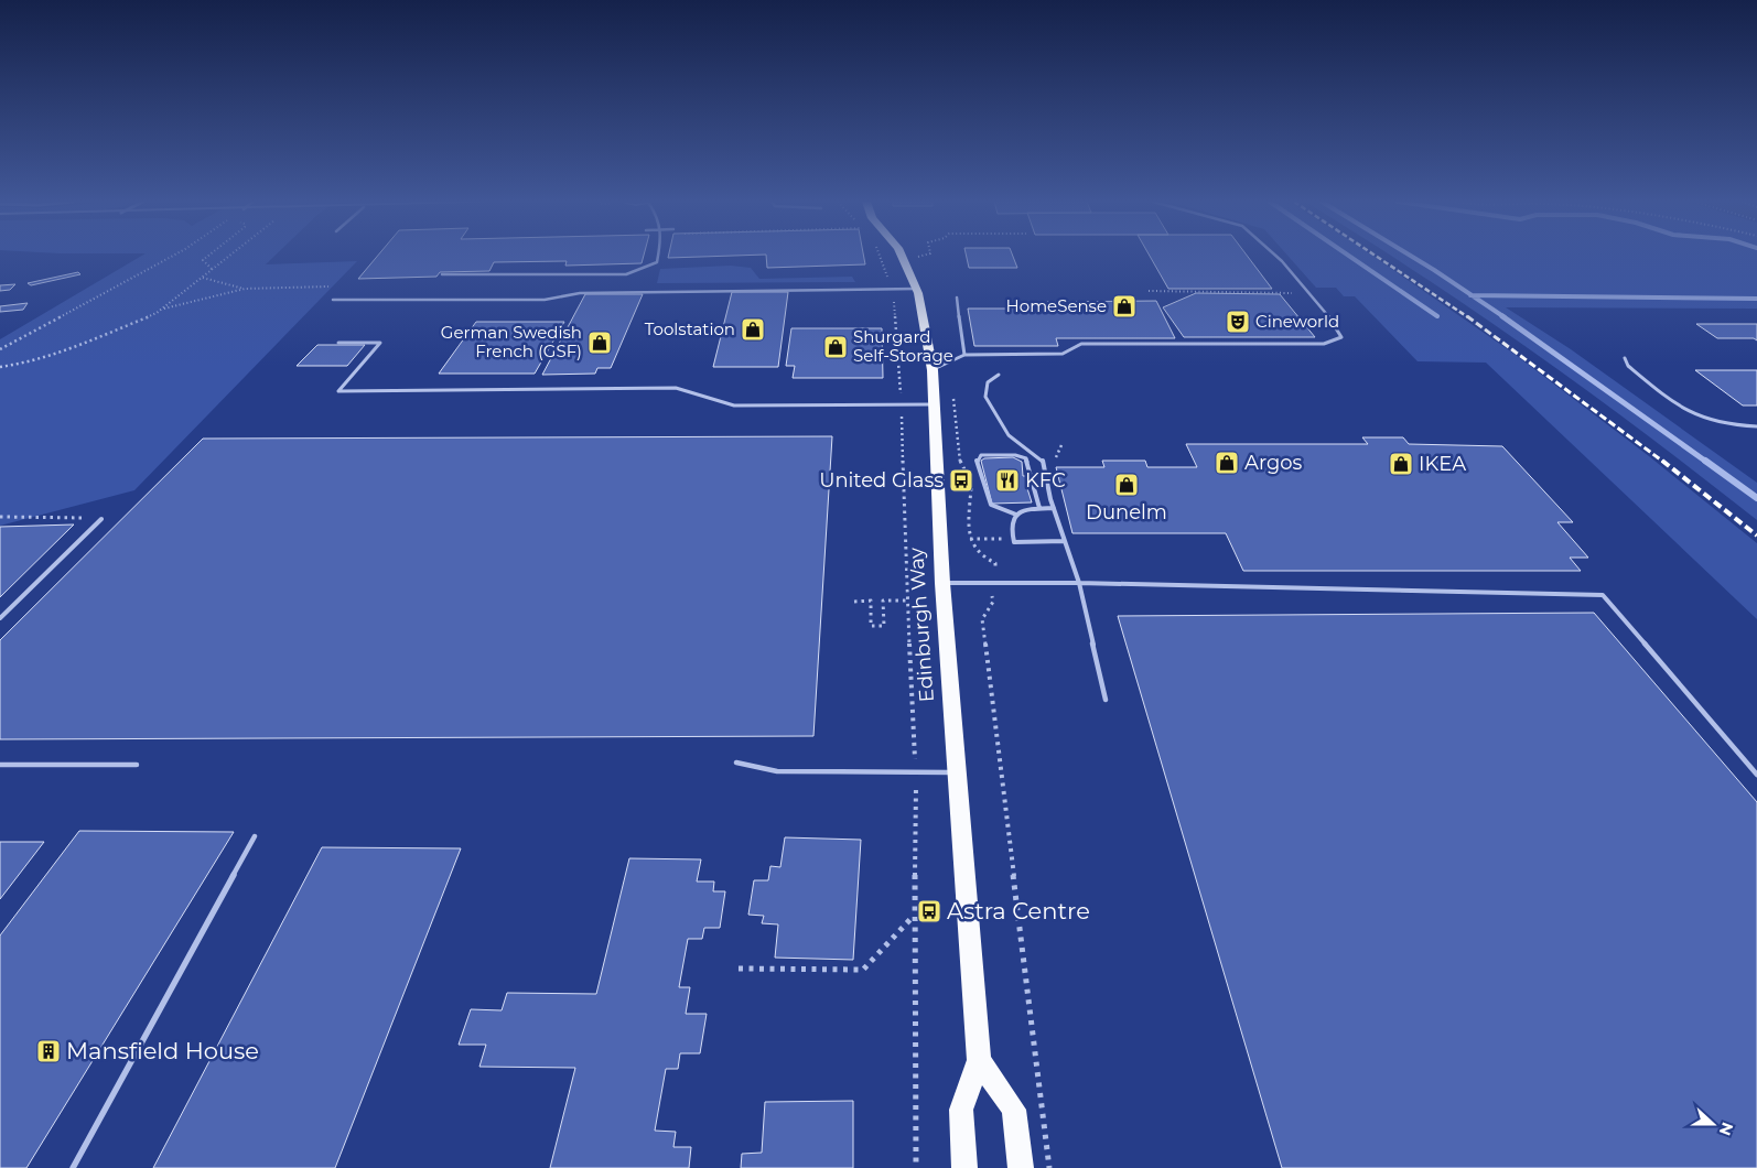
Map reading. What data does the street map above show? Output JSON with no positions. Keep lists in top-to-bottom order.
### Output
{
  "streets": {
    "highway": ["Edinburgh Way"]
  },
  "places": {
    "shop": [
      "HomeSense",
      "Toolstation",
      "German Swedish French (GSF)",
      "Shurgard Self-Storage",
      "Argos",
      "IKEA",
      "Dunelm"
    ],
    "theatre": ["Cineworld"],
    "bus stop": ["United Glass", "Astra Centre"],
    "restaurant": ["KFC"],
    "building": ["Mansfield House"]
  },
  "north": "right"
}
